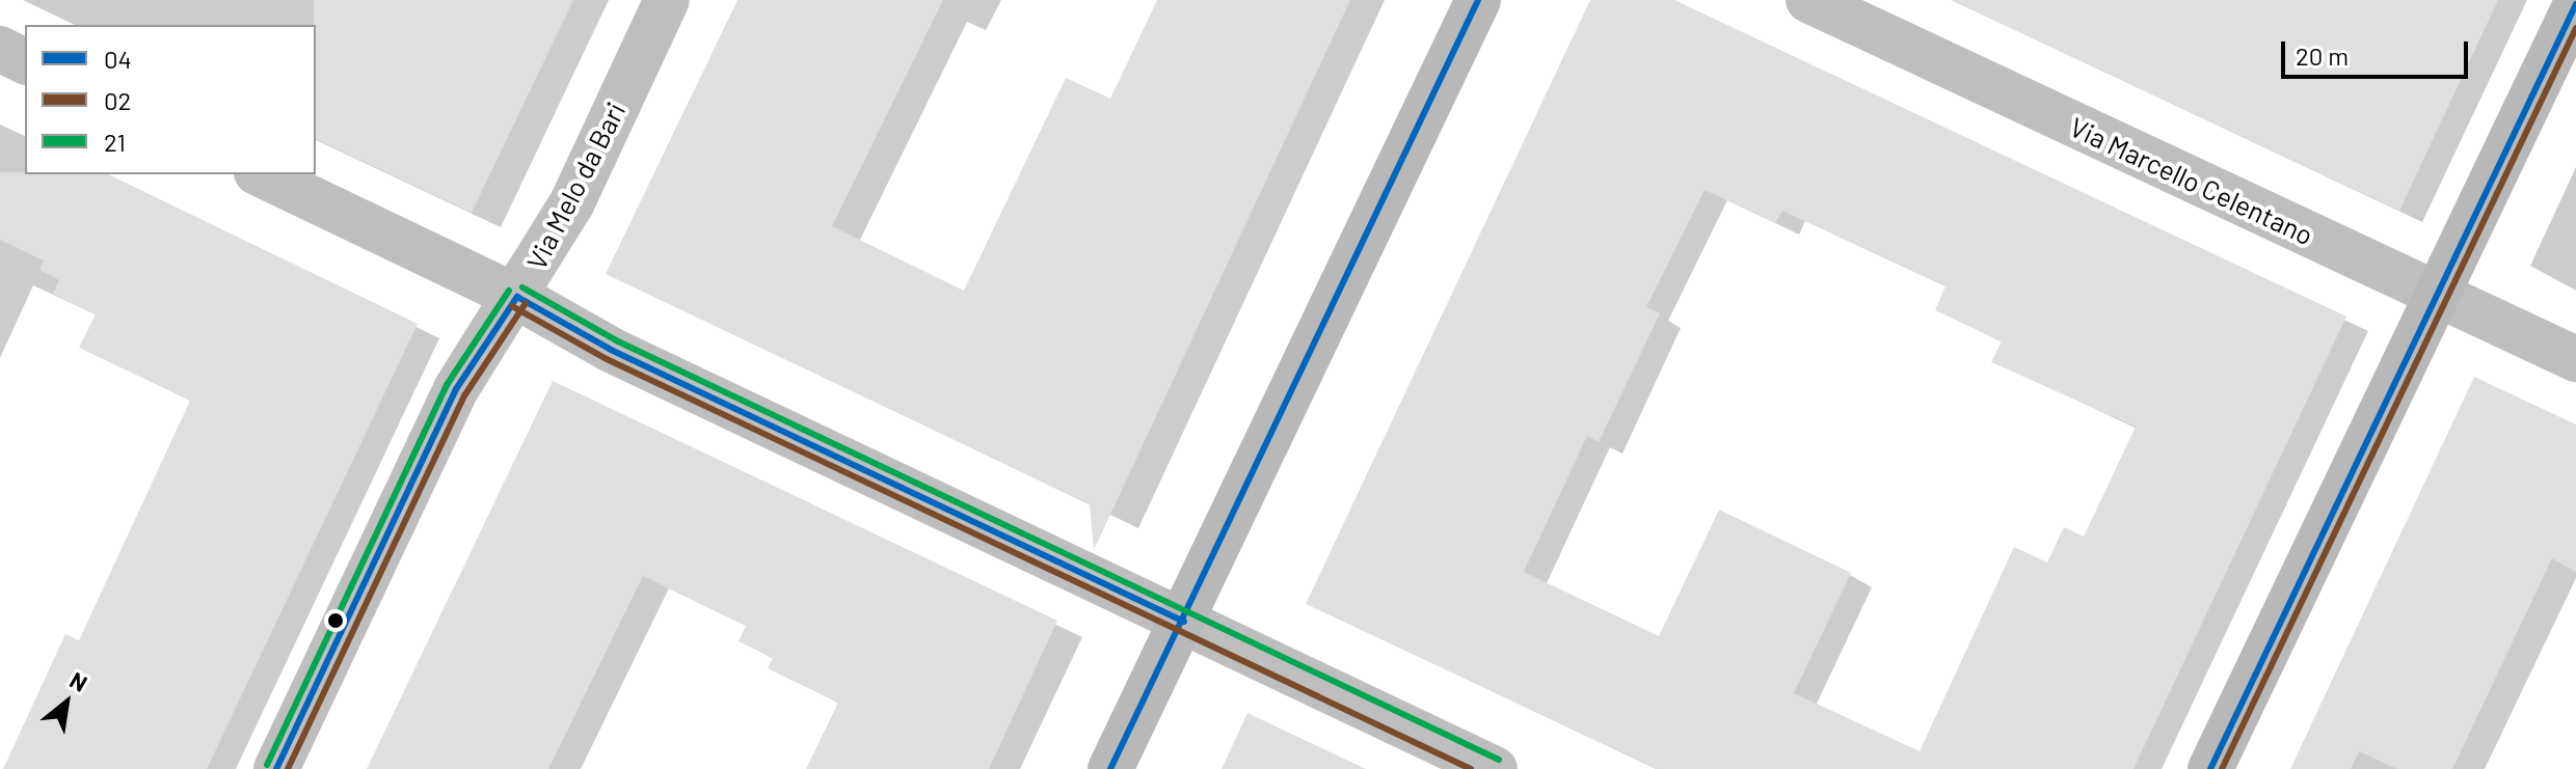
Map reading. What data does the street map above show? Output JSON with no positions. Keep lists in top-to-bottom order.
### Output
{
  "streets": {
    "street": ["Via Marcello Celentano", "Via Melo da Bari"]
  },
  "lines": ["transit line 04", "transit line 02", "transit line 21"],
  "legend": ["04", "02", "21"],
  "scale_bar": "20 m",
  "north": "top right"
}
